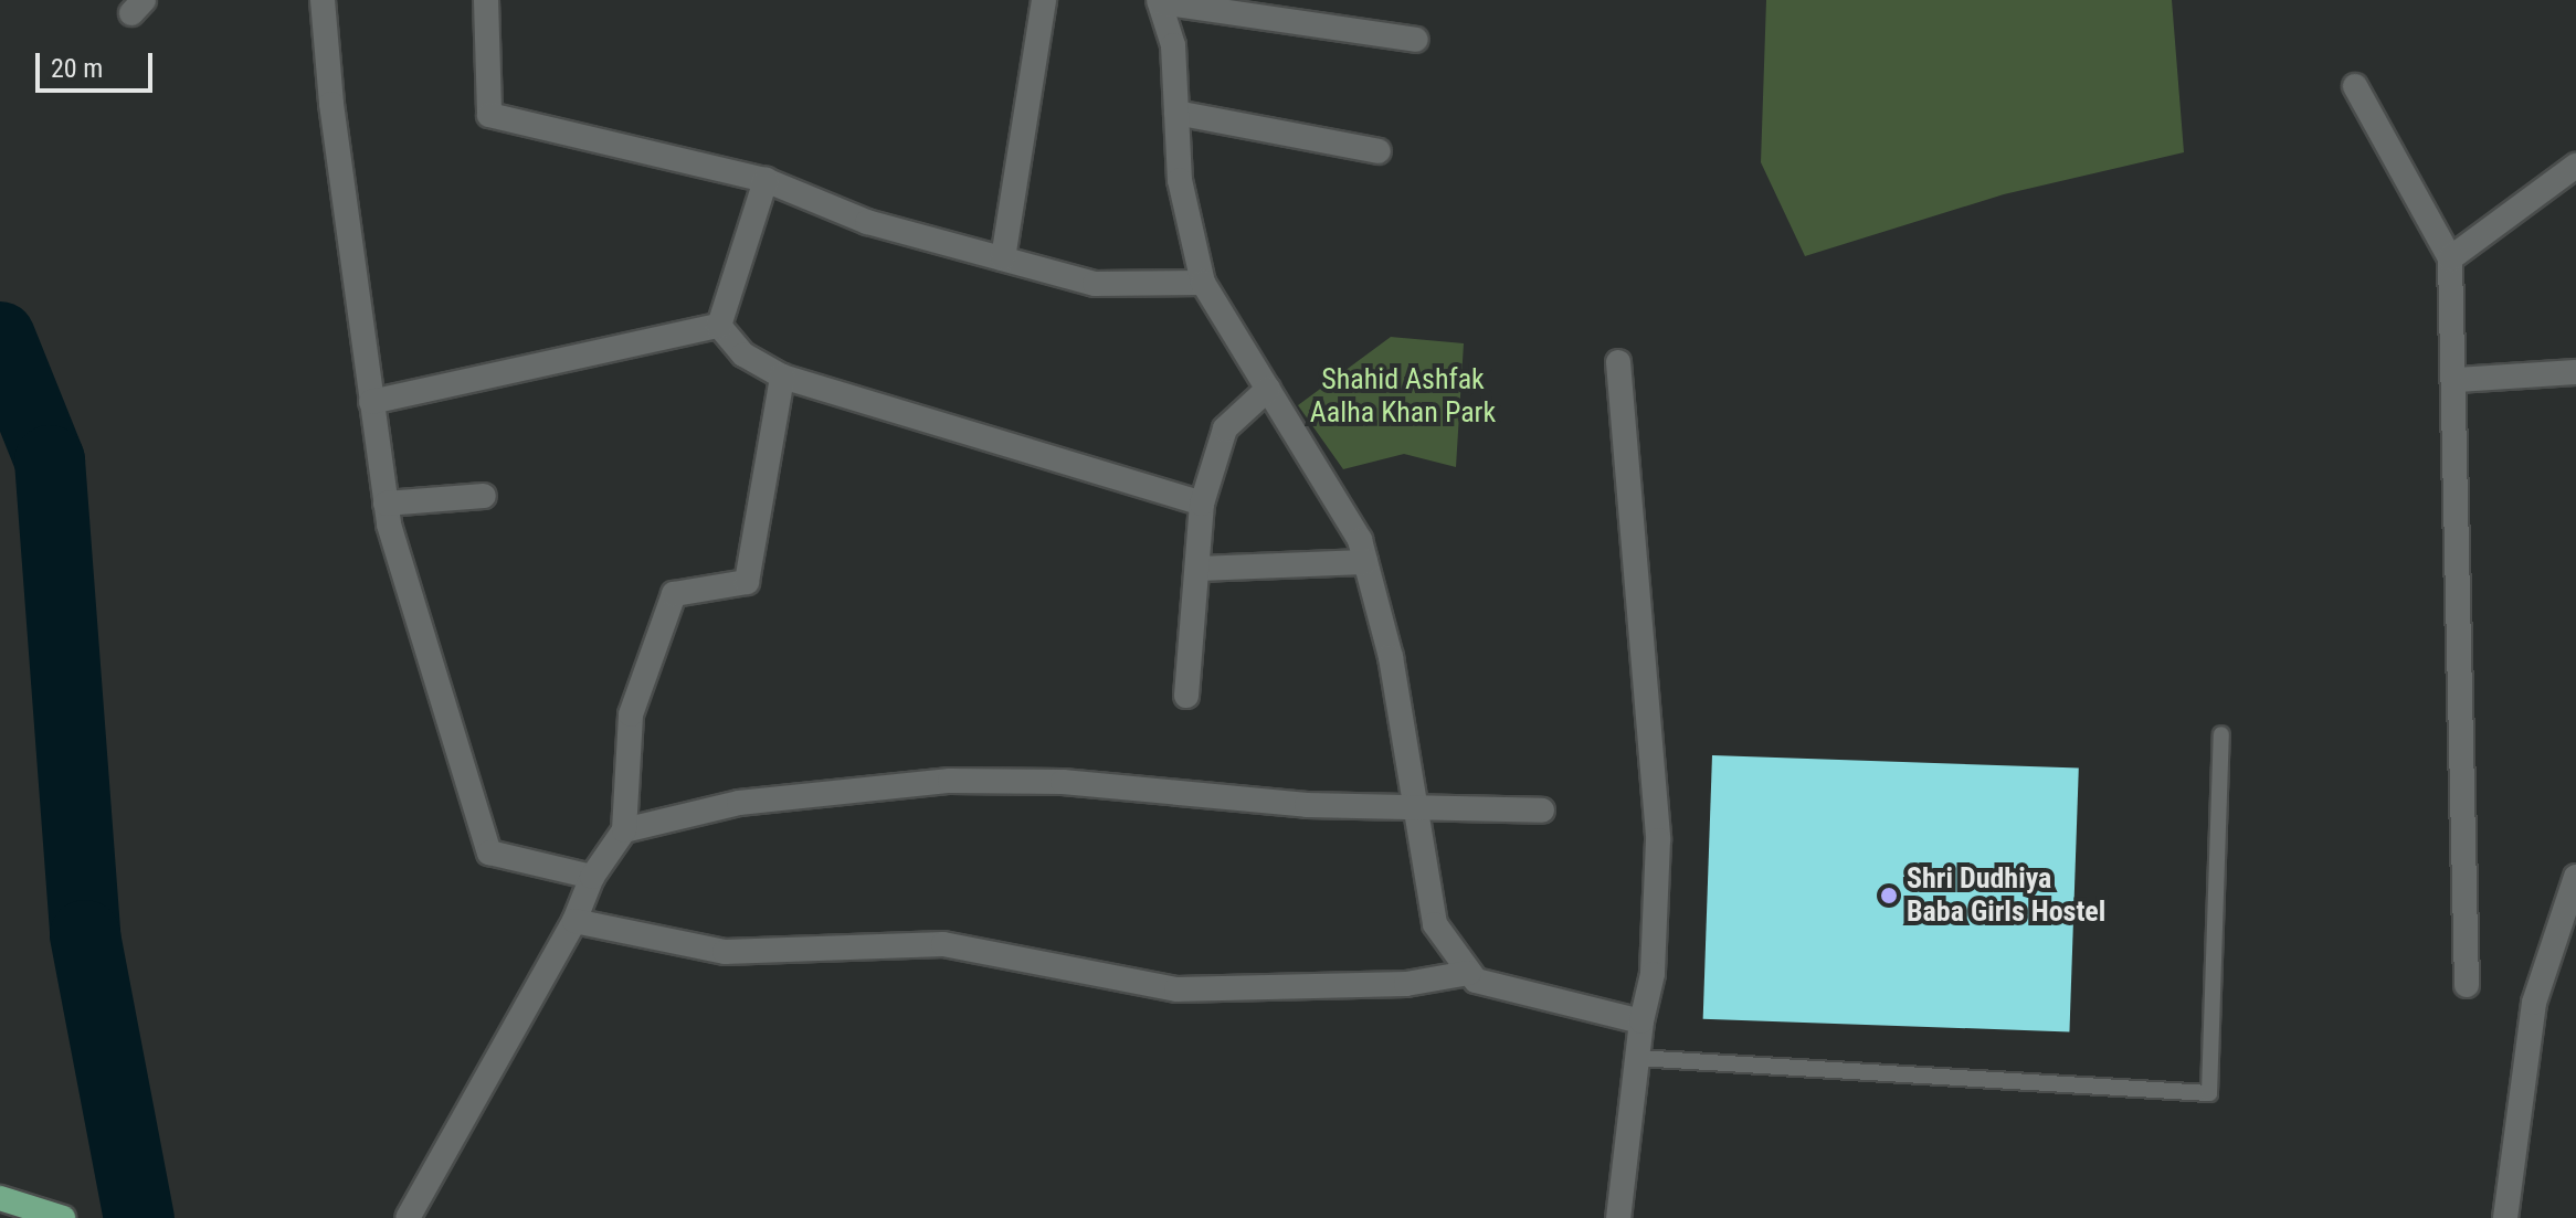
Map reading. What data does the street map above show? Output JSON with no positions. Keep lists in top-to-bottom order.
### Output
{
  "parks": ["Shahid Ashfak Aalha Khan Park"],
  "places": ["Shri Dudhiya Baba Girls Hostel"],
  "scale_bar": "20 m"
}
